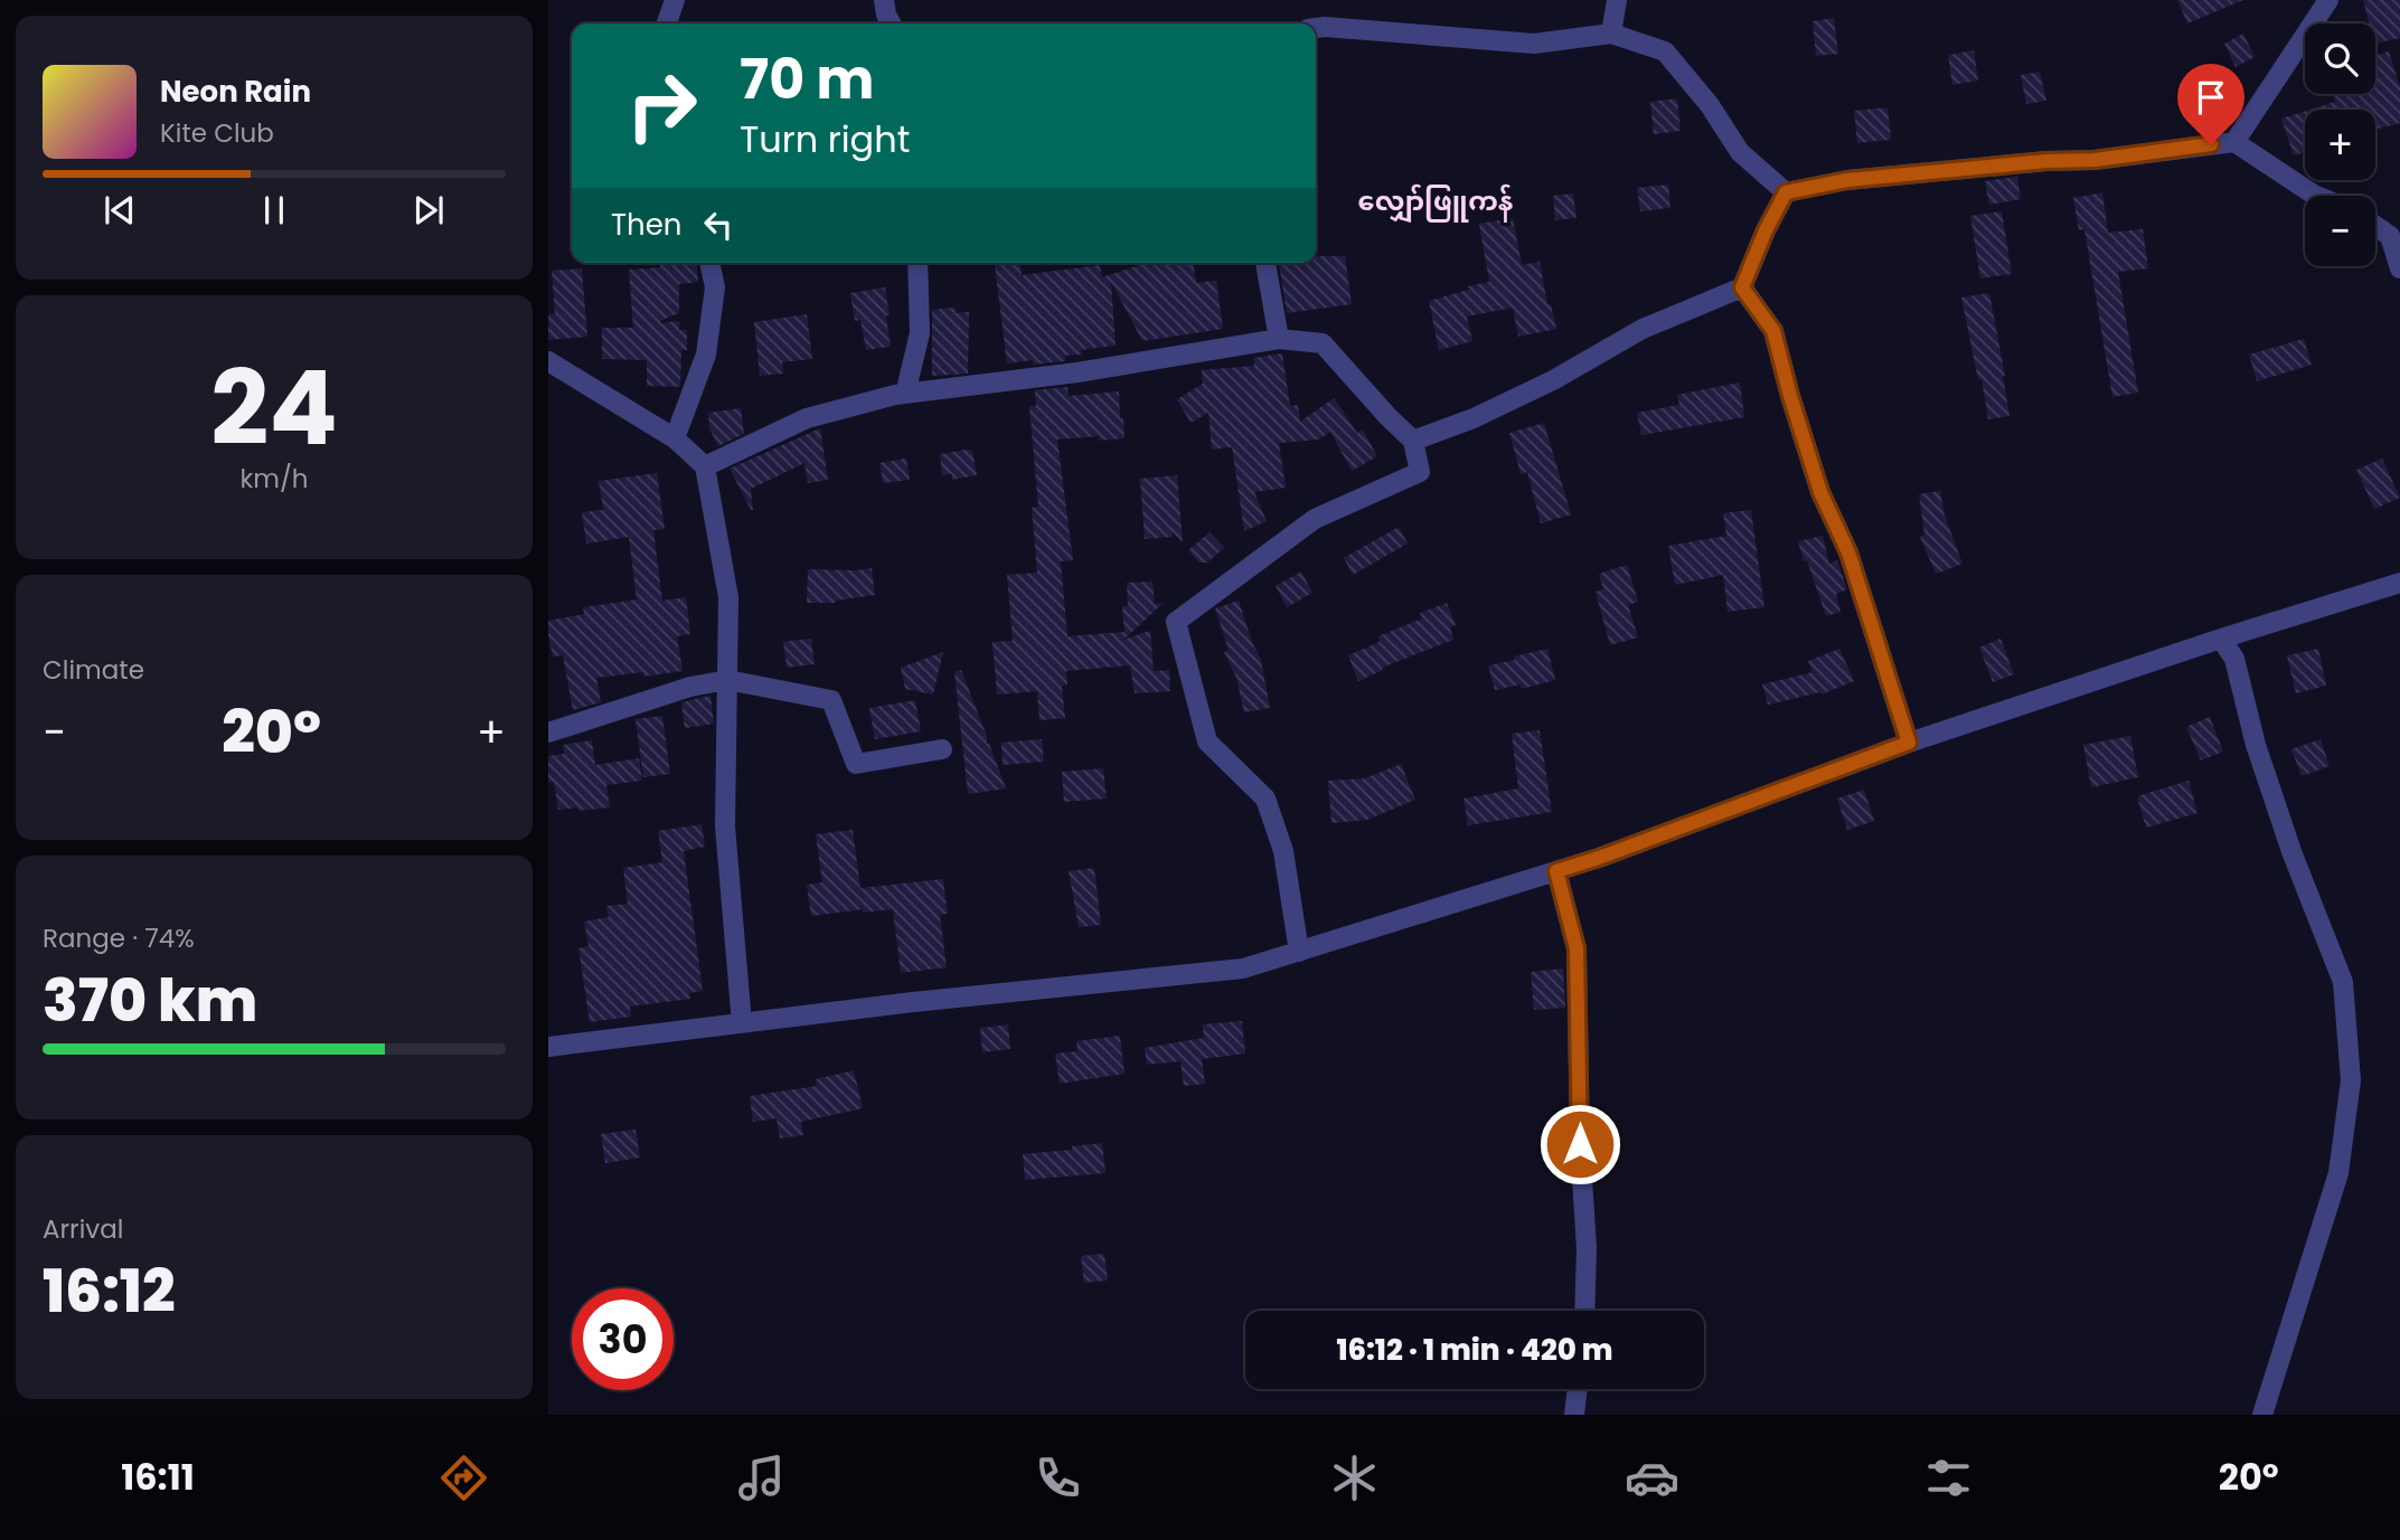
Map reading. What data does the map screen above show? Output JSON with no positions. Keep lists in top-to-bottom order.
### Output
{
  "districts": ["လျှော်ဖြူကန်"],
  "page": {
    "map_buttons": ["+", "−"],
    "turn": ["70 m", "Turn right"],
    "song": ["Neon Rain", "Kite Club"],
    "then": "Then",
    "tile": [
      ["24", "km/h"],
      "Climate",
      ["Range · 74%", "370 km"],
      ["Arrival", "16:12"]
    ],
    "heat": ["−", "20°", "+"],
    "limit": "30",
    "trip": "16:12 · 1 min · 420 m",
    "tabs": ["16:11", "20°"]
  }
}
